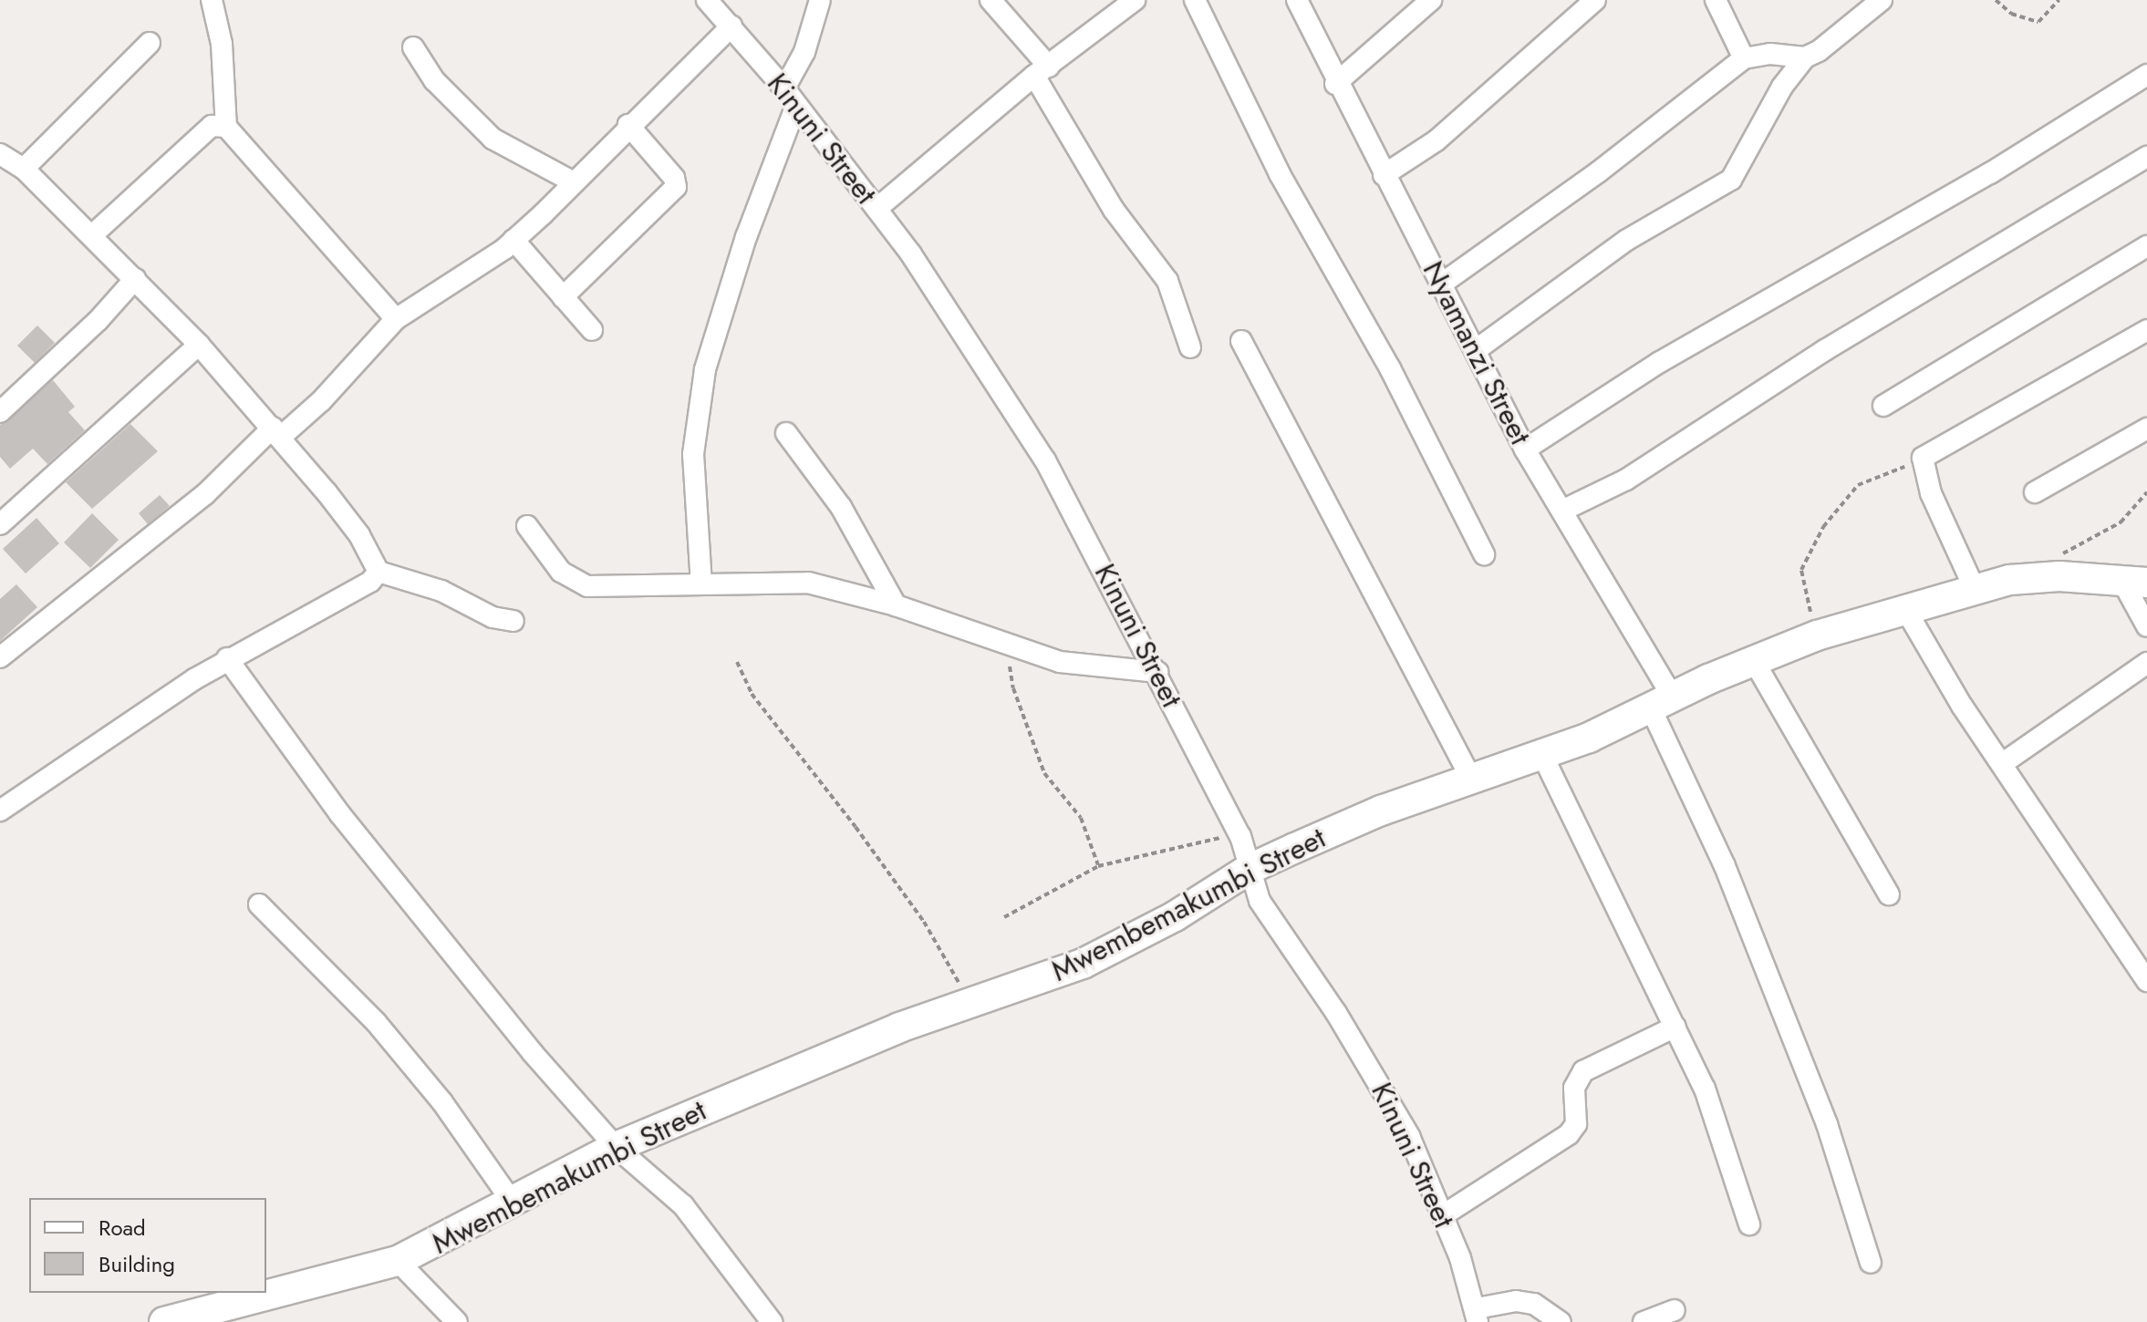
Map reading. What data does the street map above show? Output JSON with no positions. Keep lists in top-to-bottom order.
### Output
{
  "streets": {
    "street": ["Kinuni Street", "Nyamanzi Street", "Mwembemakumbi Street"]
  },
  "crossings": [
    ["Kinuni Street", "Mwembemakumbi Street"],
    ["Nyamanzi Street", "Mwembemakumbi Street"]
  ],
  "legend": ["Road", "Building"]
}
